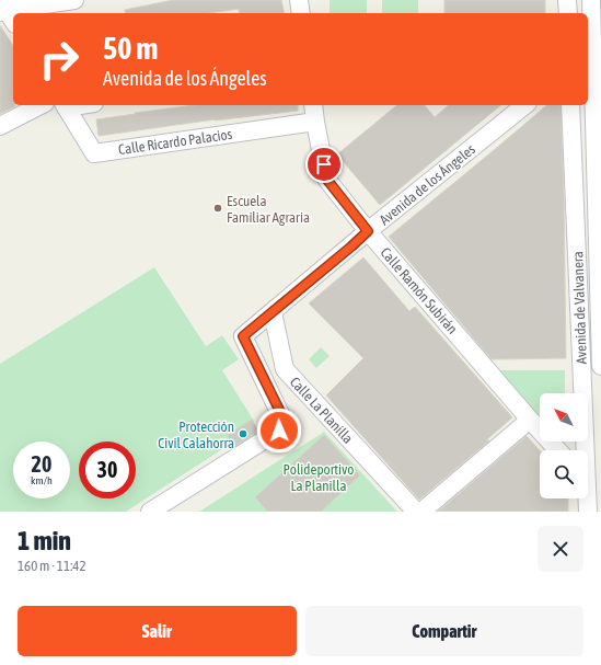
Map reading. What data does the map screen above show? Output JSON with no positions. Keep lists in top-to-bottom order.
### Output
{
  "streets": {
    "street": [
      "Calle Ricardo Palacios",
      "Avenida de los Ángeles",
      "Calle Ramón Subirán",
      "Avenida de Valvanera",
      "Calle La Planilla"
    ]
  },
  "crossings": [
    ["Calle Ricardo Palacios", "Calle Ramón Subirán"],
    ["Avenida de los Ángeles", "Calle Ramón Subirán"],
    ["Avenida de los Ángeles", "Calle La Planilla"]
  ],
  "parks": ["Polideportivo La Planilla"],
  "places": ["Escuela Familiar Agraria", "Protección Civil Calahorra"],
  "north": "top left",
  "page": {
    "turn": ["50 m", "Avenida de los Ángeles"],
    "speed": "20 km/h",
    "limit": "30",
    "heading": ["1 min", "160 m · 11:42"],
    "buttons": ["Salir", "Compartir"]
  }
}
